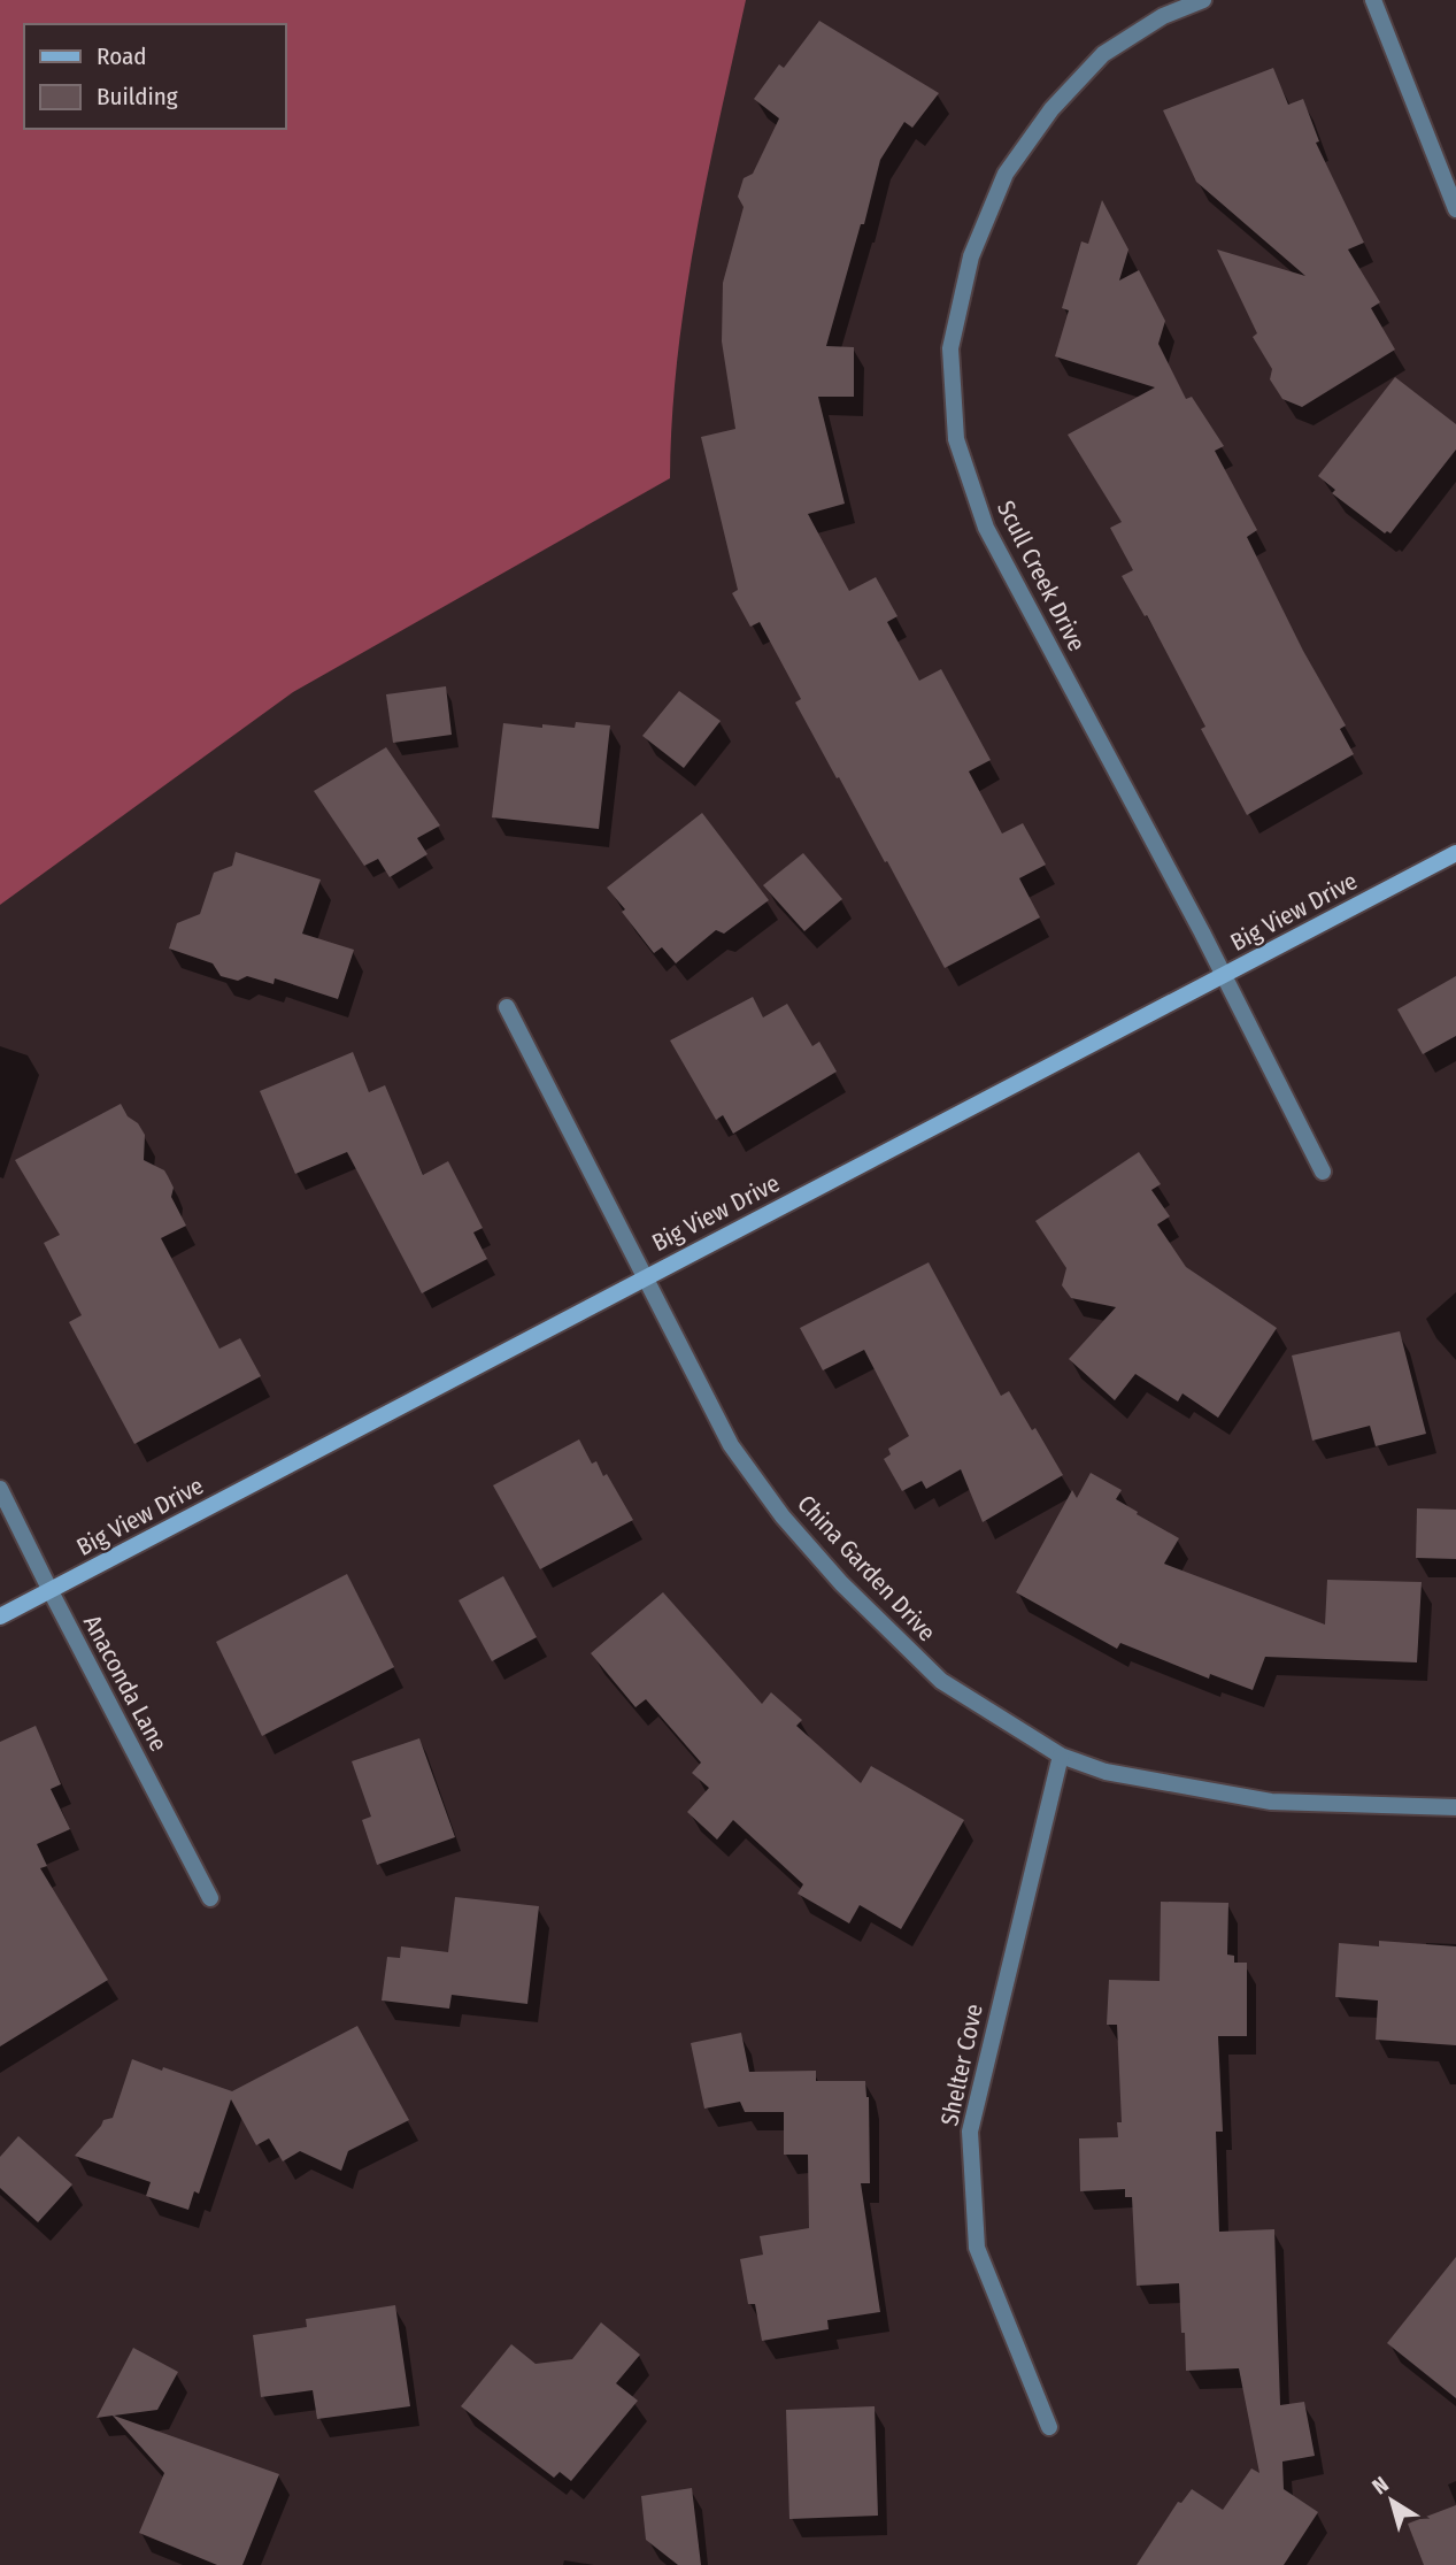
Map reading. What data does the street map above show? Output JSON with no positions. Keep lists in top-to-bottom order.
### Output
{
  "streets": {
    "street": [
      "Scull Creek Drive",
      "Big View Drive",
      "China Garden Drive",
      "Anaconda Lane",
      "Shelter Cove"
    ]
  },
  "crossings": [
    ["Scull Creek Drive", "Big View Drive"],
    ["Big View Drive", "China Garden Drive"],
    ["Big View Drive", "Anaconda Lane"],
    ["China Garden Drive", "Shelter Cove"]
  ],
  "legend": ["Road", "Building"],
  "north": "top left"
}
